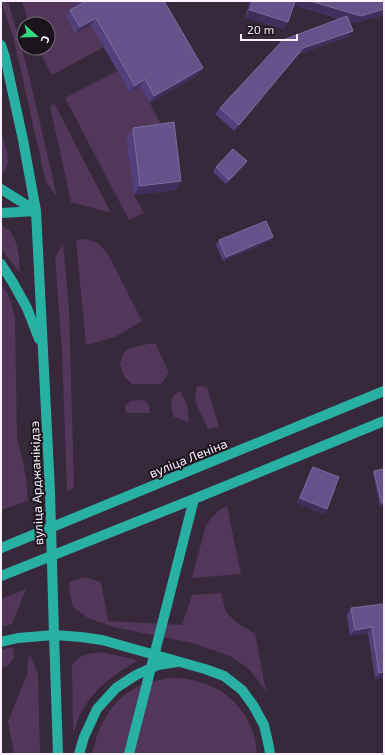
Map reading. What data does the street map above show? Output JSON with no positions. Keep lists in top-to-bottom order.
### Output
{
  "streets": {
    "main road": ["вуліца Леніна", "вуліца Арджанікідзэ"]
  },
  "scale_bar": "20 m",
  "north": "right"
}
